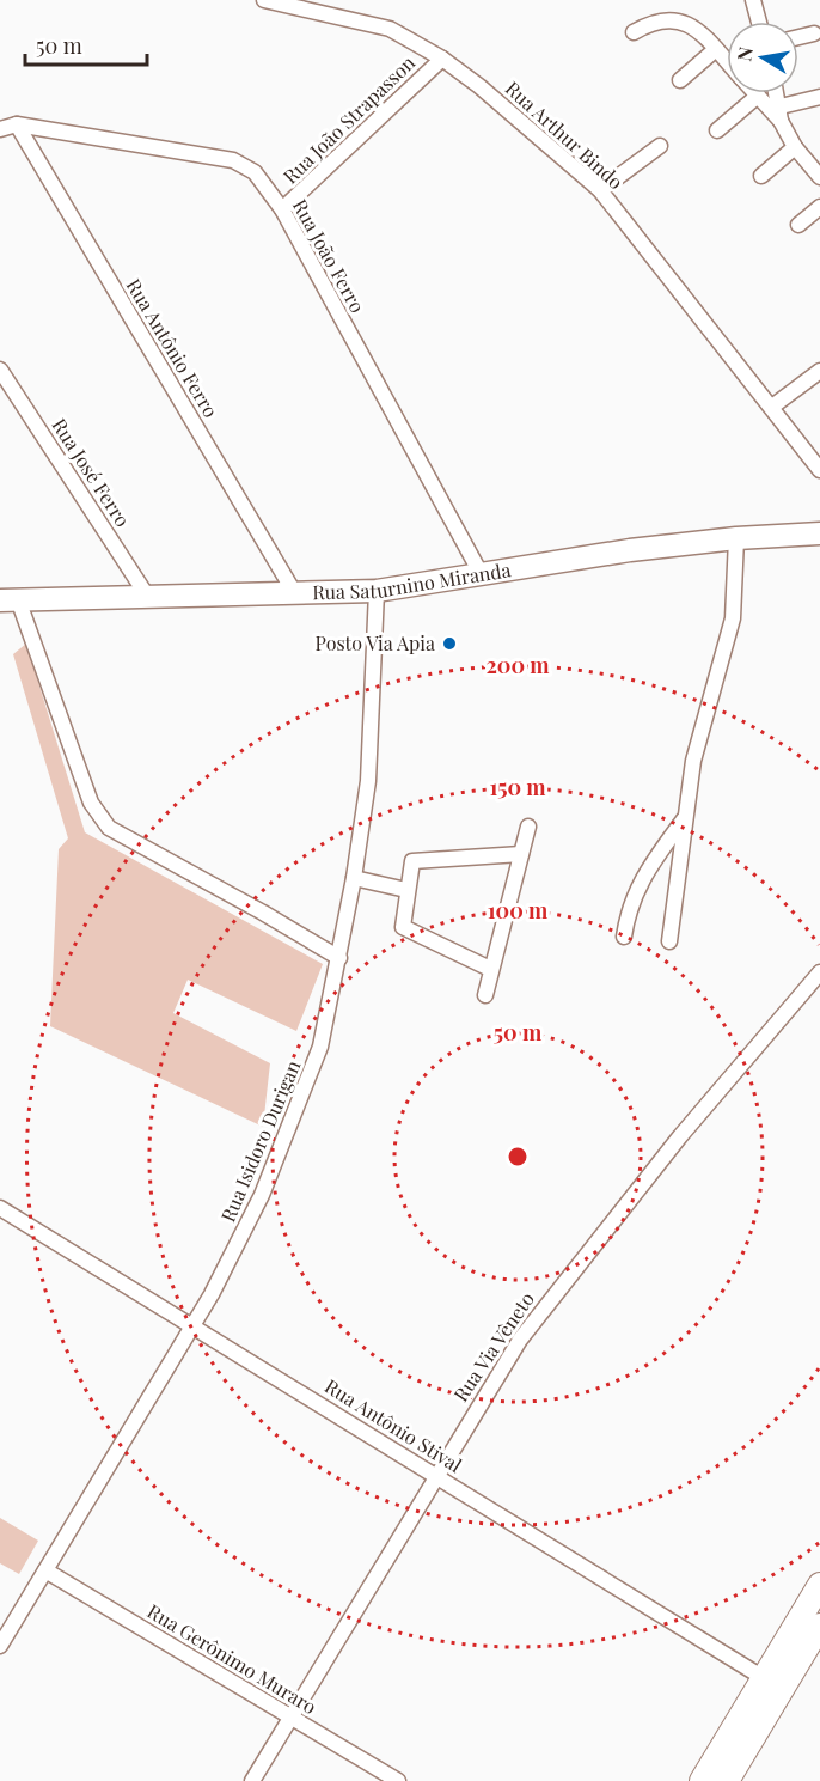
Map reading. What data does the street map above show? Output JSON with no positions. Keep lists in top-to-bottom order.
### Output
{
  "streets": {
    "main road": ["Rua Saturnino Miranda"],
    "street": [
      "Rua João Strapasson",
      "Rua Arthur Bindo",
      "Rua João Ferro",
      "Rua Antônio Ferro",
      "Rua José Ferro",
      "Rua Isidoro Durigan",
      "Rua Via Vêneto",
      "Rua Antônio Stival",
      "Rua Gerônimo Muraro"
    ]
  },
  "crossings": [
    ["Rua João Strapasson", "Rua Arthur Bindo"],
    ["Rua João Strapasson", "Rua João Ferro"],
    ["Rua João Ferro", "Rua Antônio Ferro"],
    ["Rua João Ferro", "Rua Saturnino Miranda"],
    ["Rua Antônio Ferro", "Rua Saturnino Miranda"],
    ["Rua José Ferro", "Rua Saturnino Miranda"],
    ["Rua Saturnino Miranda", "Rua Isidoro Durigan"],
    ["Rua Isidoro Durigan", "Rua Antônio Stival"],
    ["Rua Isidoro Durigan", "Rua Gerônimo Muraro"],
    ["Rua Via Vêneto", "Rua Antônio Stival"],
    ["Rua Via Vêneto", "Rua Gerônimo Muraro"]
  ],
  "places": ["Posto Via Apia"],
  "scale_bar": "50 m",
  "north": "left",
  "rings": [
    "200 m",
    "150 m",
    "100 m",
    "50 m"
  ]
}
